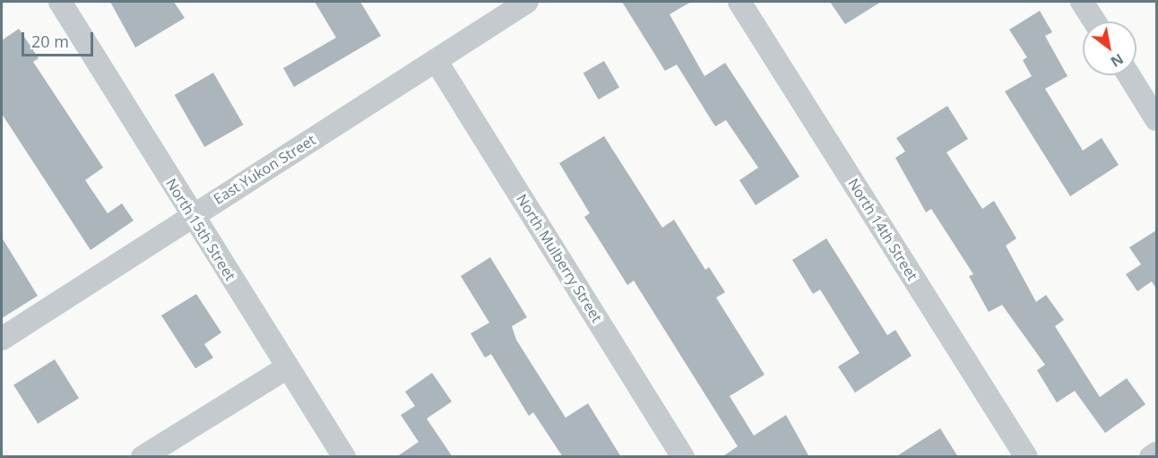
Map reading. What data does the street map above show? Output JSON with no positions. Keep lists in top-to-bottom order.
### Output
{
  "streets": {
    "street": [
      "East Yukon Street",
      "North 15th Street",
      "North 14th Street",
      "North Mulberry Street"
    ]
  },
  "crossings": [
    ["East Yukon Street", "North 15th Street"],
    ["East Yukon Street", "North Mulberry Street"]
  ],
  "scale_bar": "20 m",
  "north": "bottom right"
}
